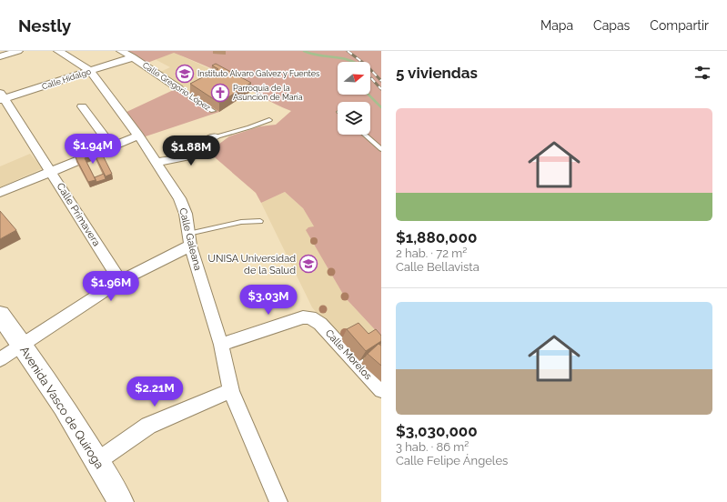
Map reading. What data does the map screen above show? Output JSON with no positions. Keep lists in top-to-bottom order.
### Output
{
  "streets": {
    "main road": ["Avenida Vasco de Quiroga"],
    "street": [
      "Calle Hidalgo",
      "Calle Gregorio López",
      "Calle Primavera",
      "Calle Galeana",
      "Calle Morelos"
    ]
  },
  "crossings": [
    ["Calle Hidalgo", "Calle Gregorio López"],
    ["Calle Hidalgo", "Calle Primavera"],
    ["Calle Hidalgo", "Calle Galeana"],
    ["Calle Galeana", "Calle Morelos"]
  ],
  "places": {
    "school or university": ["Instituto Alvaro Galvez y Fuentes", "UNISA Universidad de la Salud"],
    "church": ["Parroquia de la Asunción de María"]
  },
  "north": "right",
  "page": {
    "header": "Nestly",
    "nav": ["Mapa", "Capas", "Compartir"],
    "heading": "5 viviendas",
    "list": [
      {
        "name": "$1,880,000",
        "note": "2 hab. · 72 m² · Calle Bellavista"
      },
      {
        "name": "$3,030,000",
        "note": "3 hab. · 86 m² · Calle Felipe Ángeles"
      }
    ],
    "price": [
      "$1.94M",
      "$1.88M",
      "$1.96M",
      "$3.03M",
      "$2.21M"
    ]
  }
}
